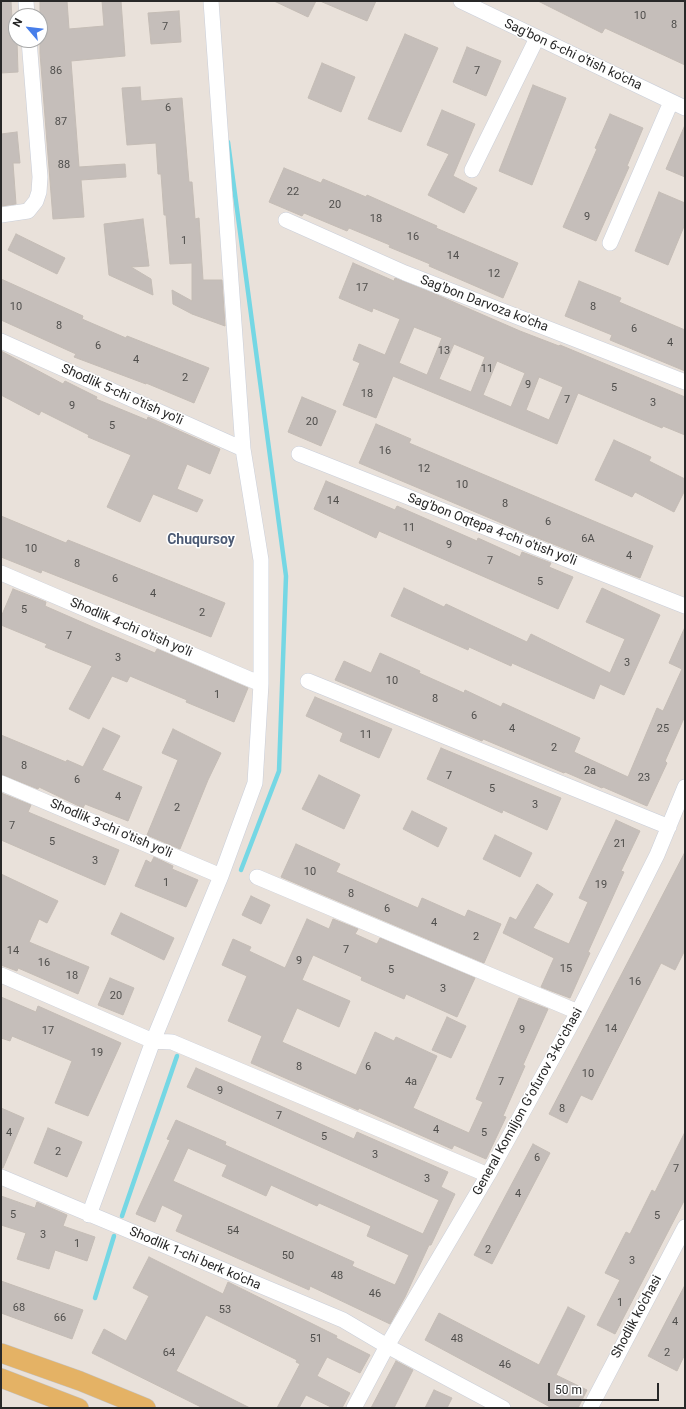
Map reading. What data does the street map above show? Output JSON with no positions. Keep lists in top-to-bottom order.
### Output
{
  "streets": {
    "street": [
      "Sag'bon 6-chi o'tish ko'cha",
      "Sag'bon Darvoza ko'cha",
      "Shodlik 5-chi o'tish yo'li",
      "Sag'bon Oqtepa 4-chi o'tish yo'li",
      "Shodlik 4-chi o'tish yo'li",
      "Shodlik 3-chi o'tish yo'li",
      "General Komiljon Gʻofurov 3-koʻchasi",
      "Shodlik 1-chi berk ko'cha",
      "Shodlik ko'chasi"
    ]
  },
  "crossings": [
    ["General Komiljon Gʻofurov 3-koʻchasi", "Shodlik 1-chi berk ko'cha"]
  ],
  "districts": ["Chuqursoy"],
  "house_numbers": [
    "10",
    "8",
    "7",
    "86",
    "7",
    "6",
    "87",
    "88",
    "22",
    "20",
    "9",
    "18",
    "16",
    "1",
    "14",
    "12",
    "17",
    "10",
    "8",
    "8",
    "6",
    "4",
    "6",
    "13",
    "4",
    "11",
    "2",
    "9",
    "5",
    "18",
    "7",
    "3",
    "9",
    "20",
    "5",
    "16",
    "12",
    "10",
    "14",
    "8",
    "6",
    "11",
    "6A",
    "9",
    "10",
    "4",
    "7",
    "8",
    "6",
    "5",
    "4",
    "5",
    "2",
    "7",
    "3",
    "3",
    "10",
    "1",
    "8",
    "6",
    "4",
    "25",
    "11",
    "2",
    "8",
    "2a",
    "7",
    "23",
    "6",
    "5",
    "4",
    "3",
    "2",
    "7",
    "5",
    "21",
    "3",
    "10",
    "1",
    "19",
    "8",
    "6",
    "4",
    "2",
    "7",
    "14",
    "9",
    "16",
    "15",
    "5",
    "18",
    "16",
    "3",
    "20",
    "14",
    "9",
    "17",
    "19",
    "8",
    "6",
    "10",
    "4a",
    "7",
    "9",
    "8",
    "7",
    "4",
    "4",
    "5",
    "5",
    "2",
    "3",
    "6",
    "7",
    "3",
    "4",
    "5",
    "5",
    "54",
    "3",
    "1",
    "2",
    "50",
    "3",
    "48",
    "46",
    "1",
    "68",
    "53",
    "66",
    "4",
    "51",
    "48",
    "64",
    "2",
    "46"
  ],
  "scale_bar": "50 m",
  "north": "top left"
}
